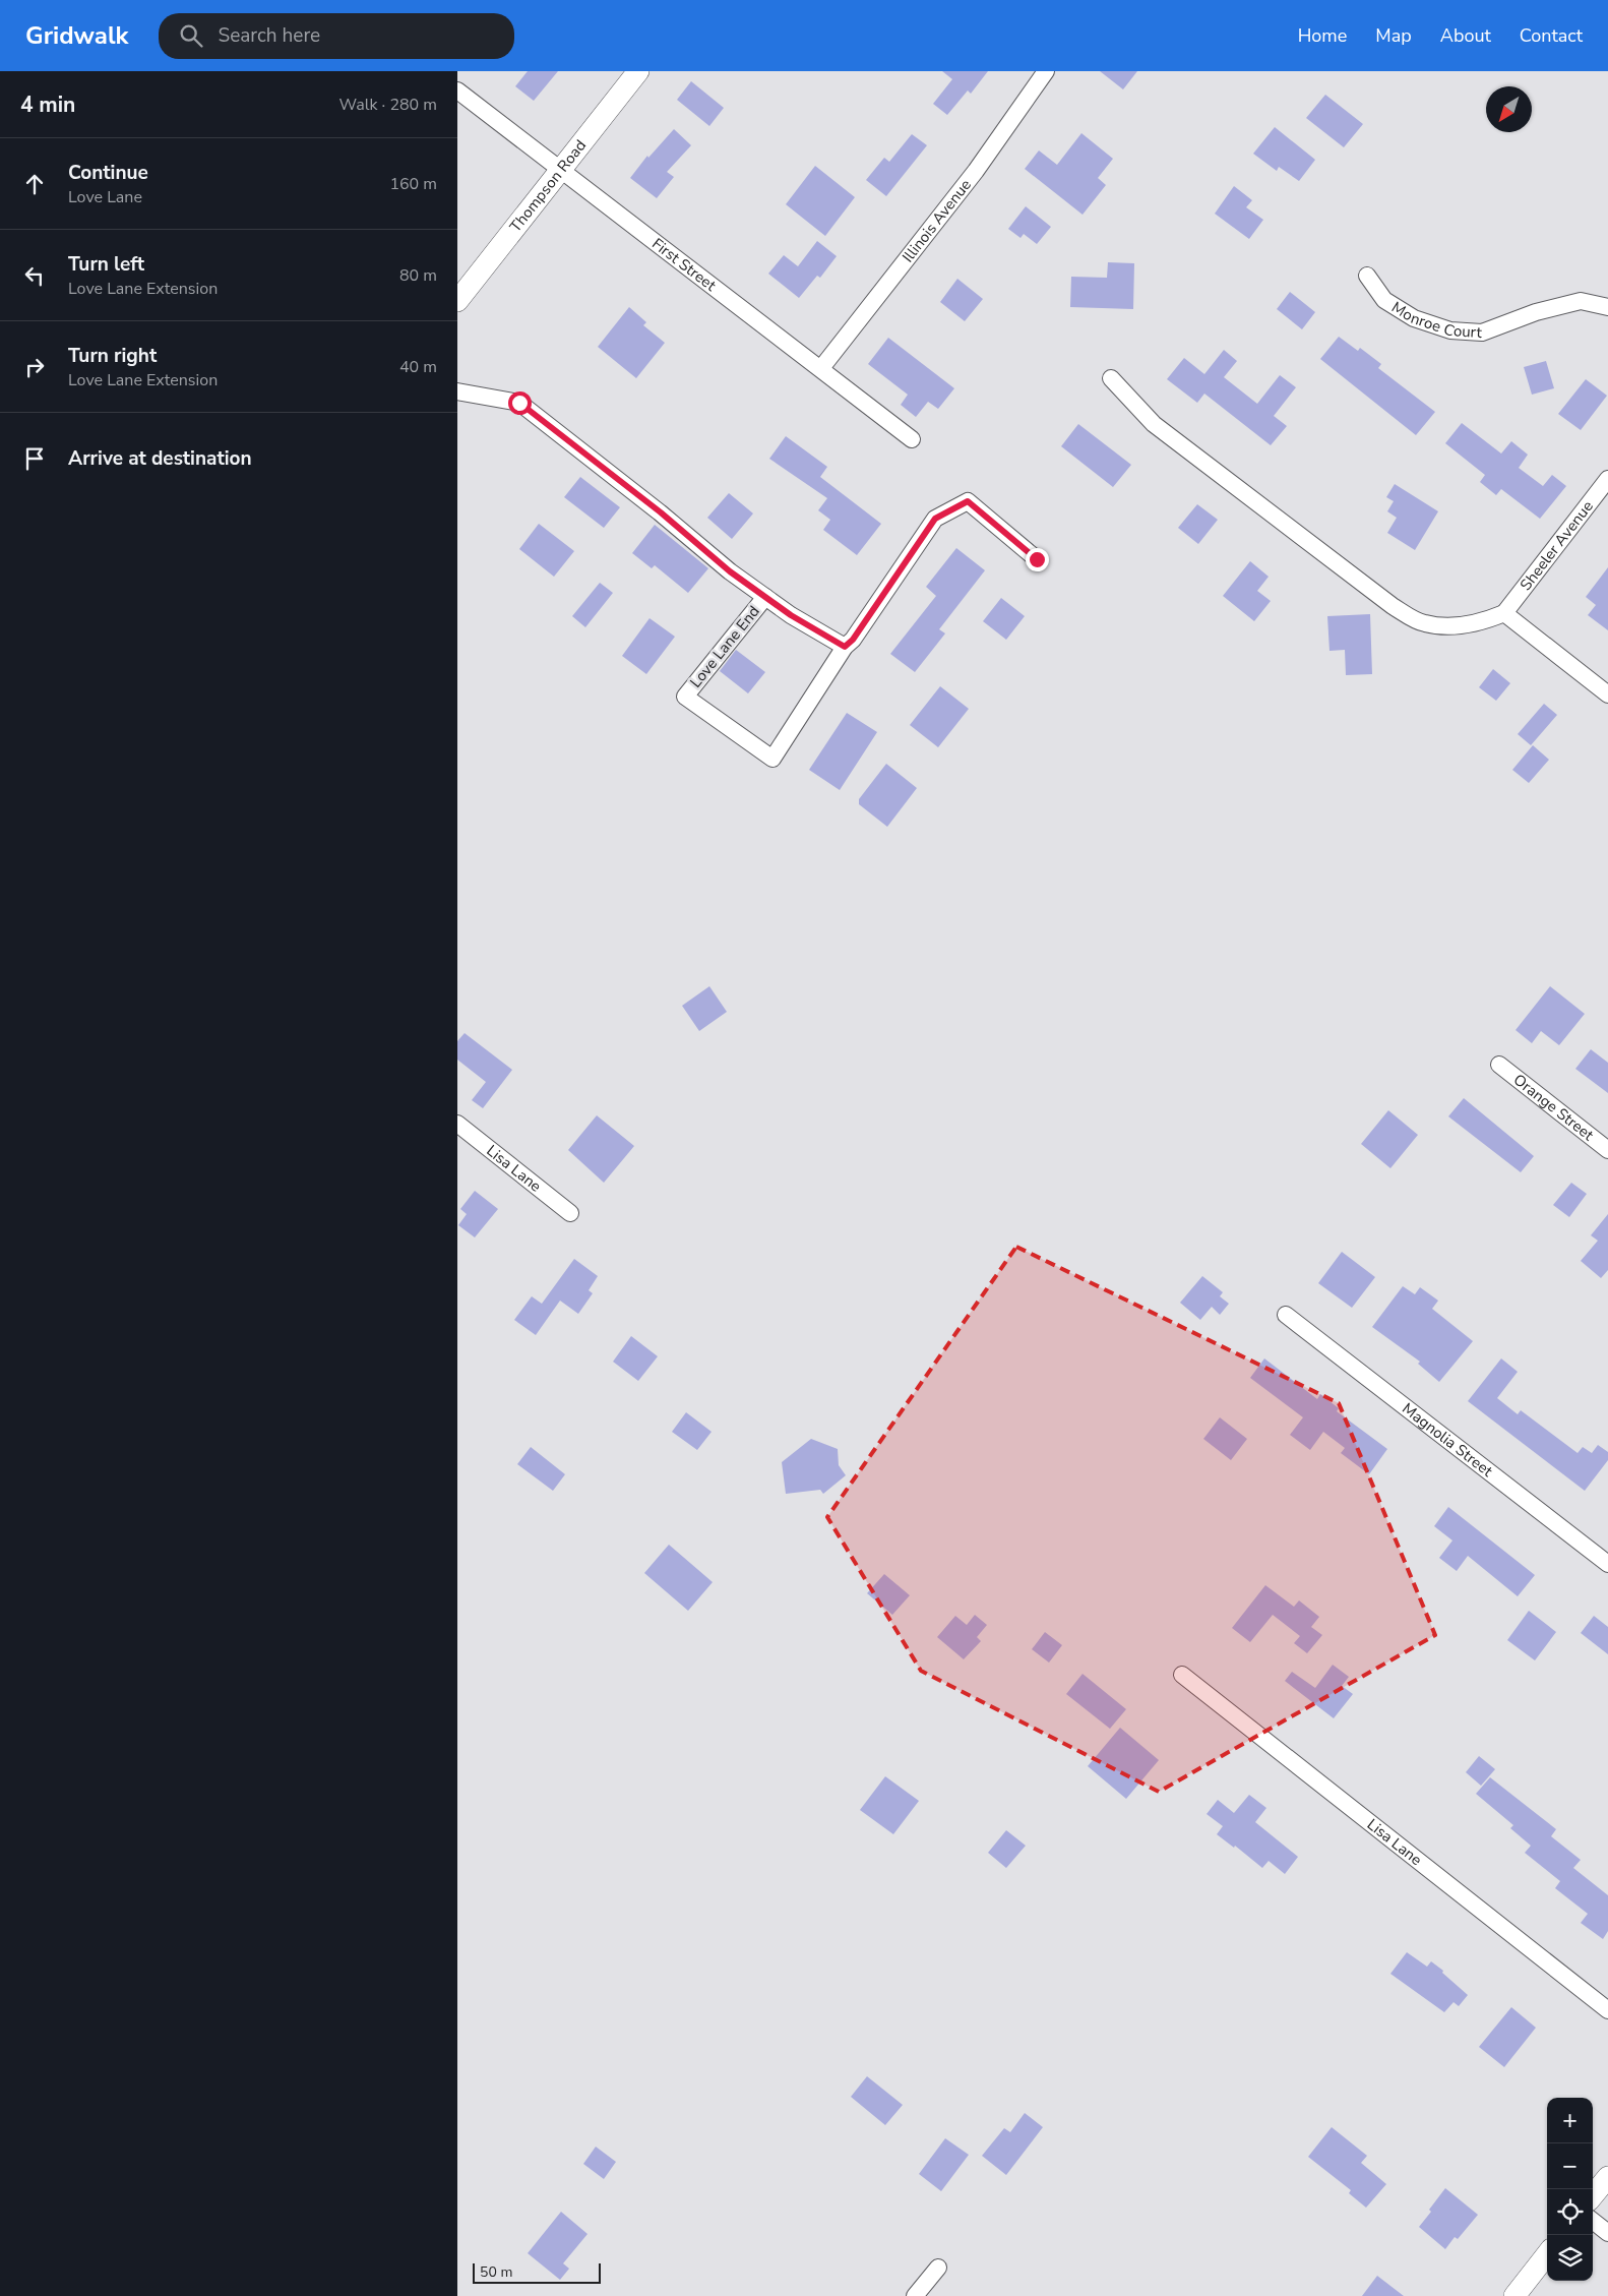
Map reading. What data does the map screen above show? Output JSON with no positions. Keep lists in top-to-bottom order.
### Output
{
  "streets": {
    "street": [
      "Thompson Road",
      "Illinois Avenue",
      "First Street",
      "Monroe Court",
      "Sheeler Avenue",
      "Love Lane End",
      "Orange Street",
      "Lisa Lane",
      "Magnolia Street"
    ]
  },
  "crossings": [
    ["Thompson Road", "First Street"],
    ["Illinois Avenue", "First Street"]
  ],
  "scale_bar": "50 m",
  "north": "bottom left",
  "page": {
    "header": "Gridwalk",
    "search": "Search here",
    "nav": [
      "Home",
      "Map",
      "About",
      "Contact"
    ],
    "heading": ["4 min", "Walk · 280 m"],
    "list": [
      ["Continue", "Love Lane", "160 m"],
      ["Turn left", "Love Lane Extension", "80 m"],
      ["Turn right", "Love Lane Extension", "40 m"],
      "Arrive at destination"
    ],
    "map_buttons": ["+", "−"],
    "scale": "50 m"
  }
}
